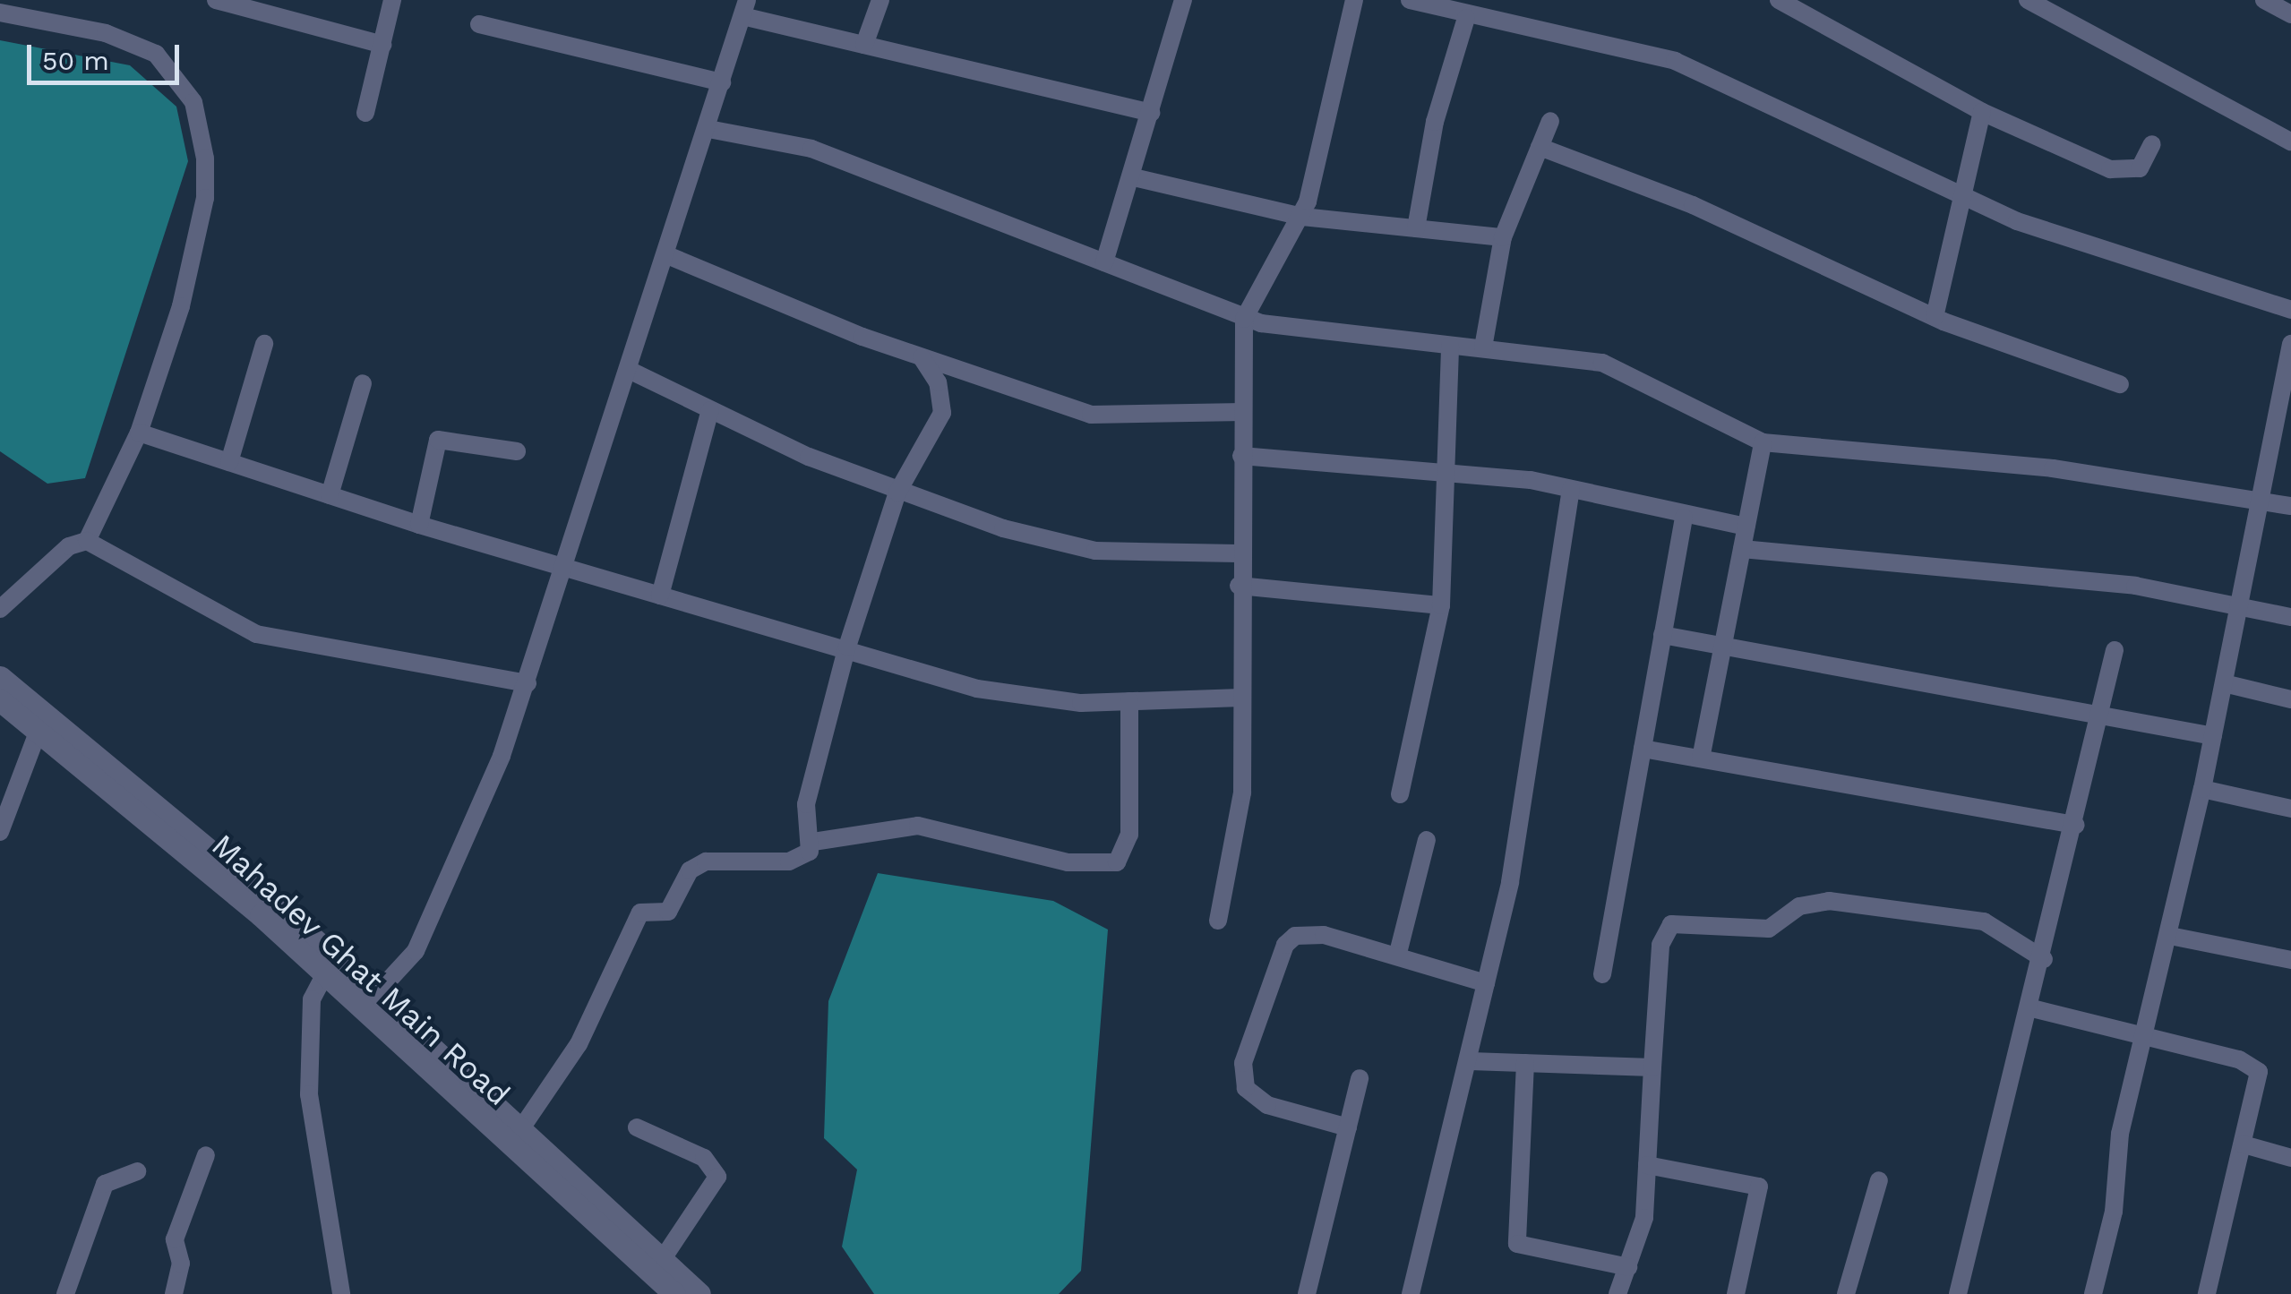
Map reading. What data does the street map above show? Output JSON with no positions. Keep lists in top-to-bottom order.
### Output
{
  "streets": {
    "street": ["Mahadev Ghat Main Road"]
  },
  "scale_bar": "50 m"
}
